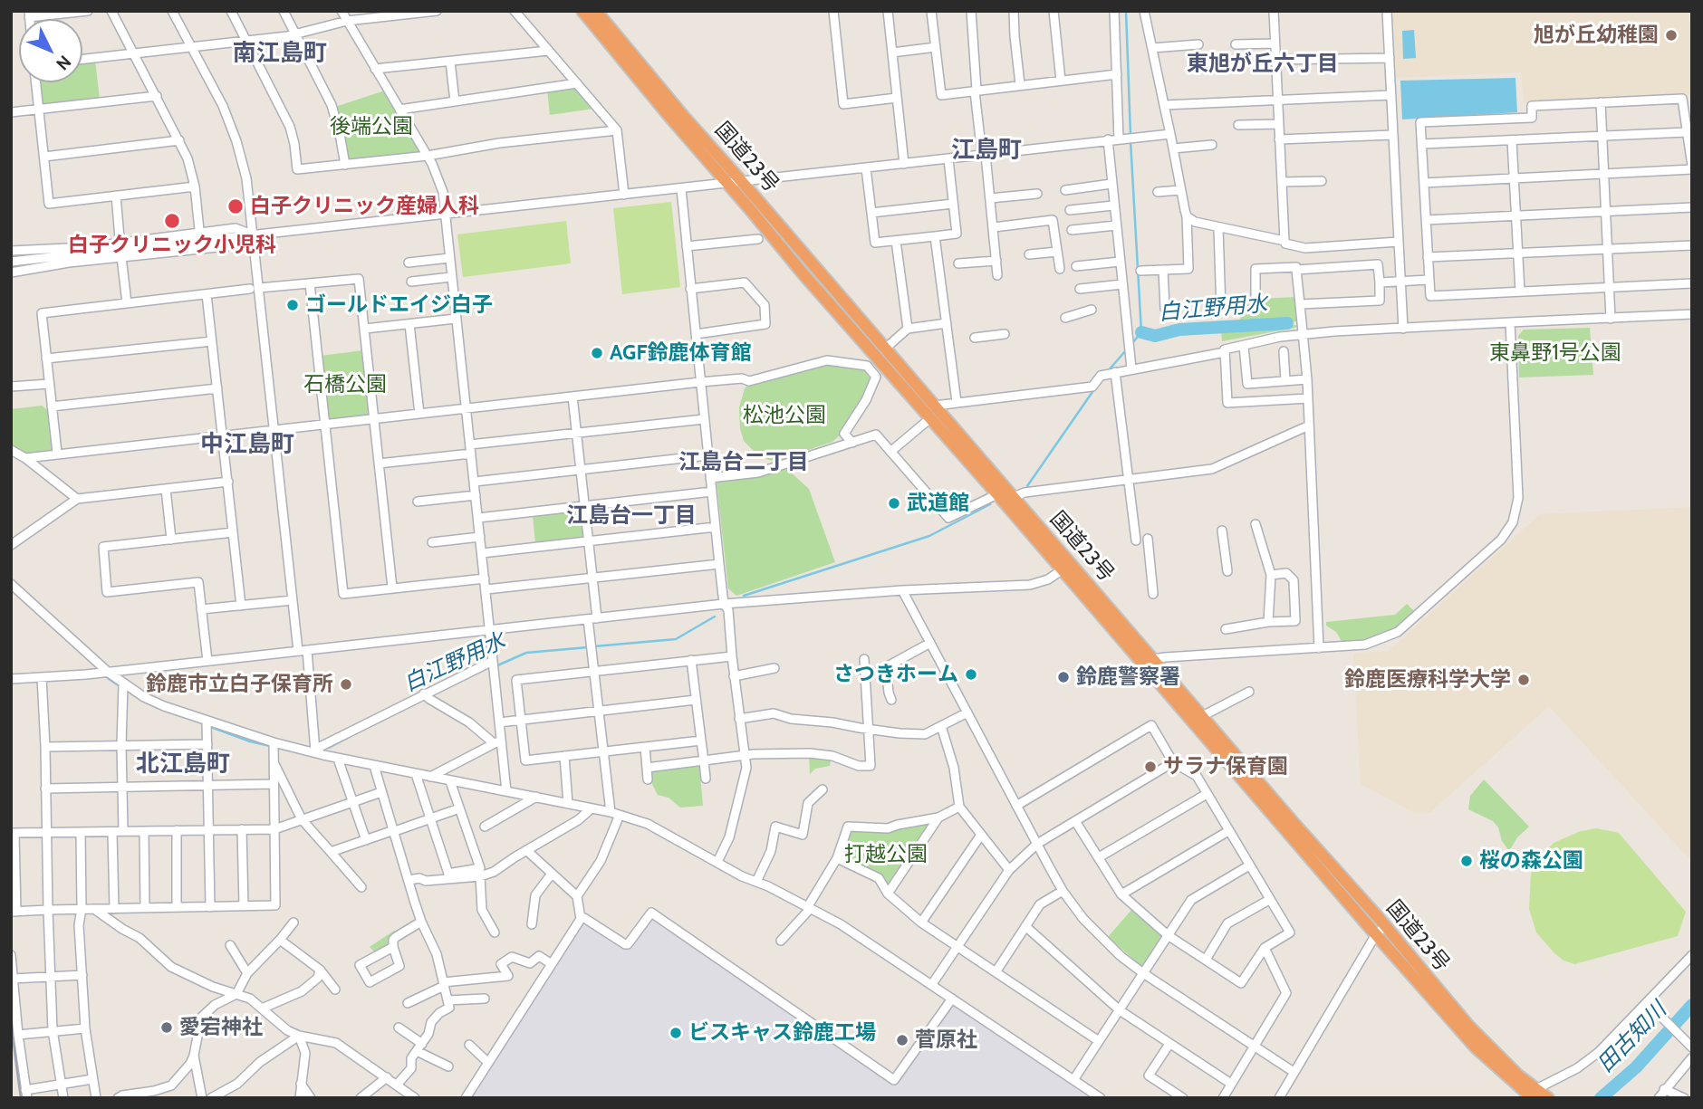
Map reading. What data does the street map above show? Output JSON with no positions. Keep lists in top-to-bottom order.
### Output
{
  "streets": {
    "highway": ["国道23号"]
  },
  "districts": [
    "南江島町",
    "東旭が丘六丁目",
    "江島町",
    "中江島町",
    "江島台二丁目",
    "江島台一丁目",
    "北江島町"
  ],
  "water": ["白江野用水", "田古知川"],
  "parks": [
    "後端公園",
    "東鼻野1号公園",
    "石橋公園",
    "松池公園",
    "打越公園"
  ],
  "places": [
    "旭が丘幼稚園",
    "白子クリニック産婦人科",
    "白子クリニック小児科",
    "ゴールドエイジ白子",
    "AGF鈴鹿体育館",
    "武道館",
    "さつきホーム",
    "鈴鹿警察署",
    "鈴鹿医療科学大学",
    "鈴鹿市立白子保育所",
    "サラナ保育園",
    "桜の森公園",
    "愛宕神社",
    "ビスキャス鈴鹿工場",
    "菅原社"
  ],
  "north": "bottom right"
}
